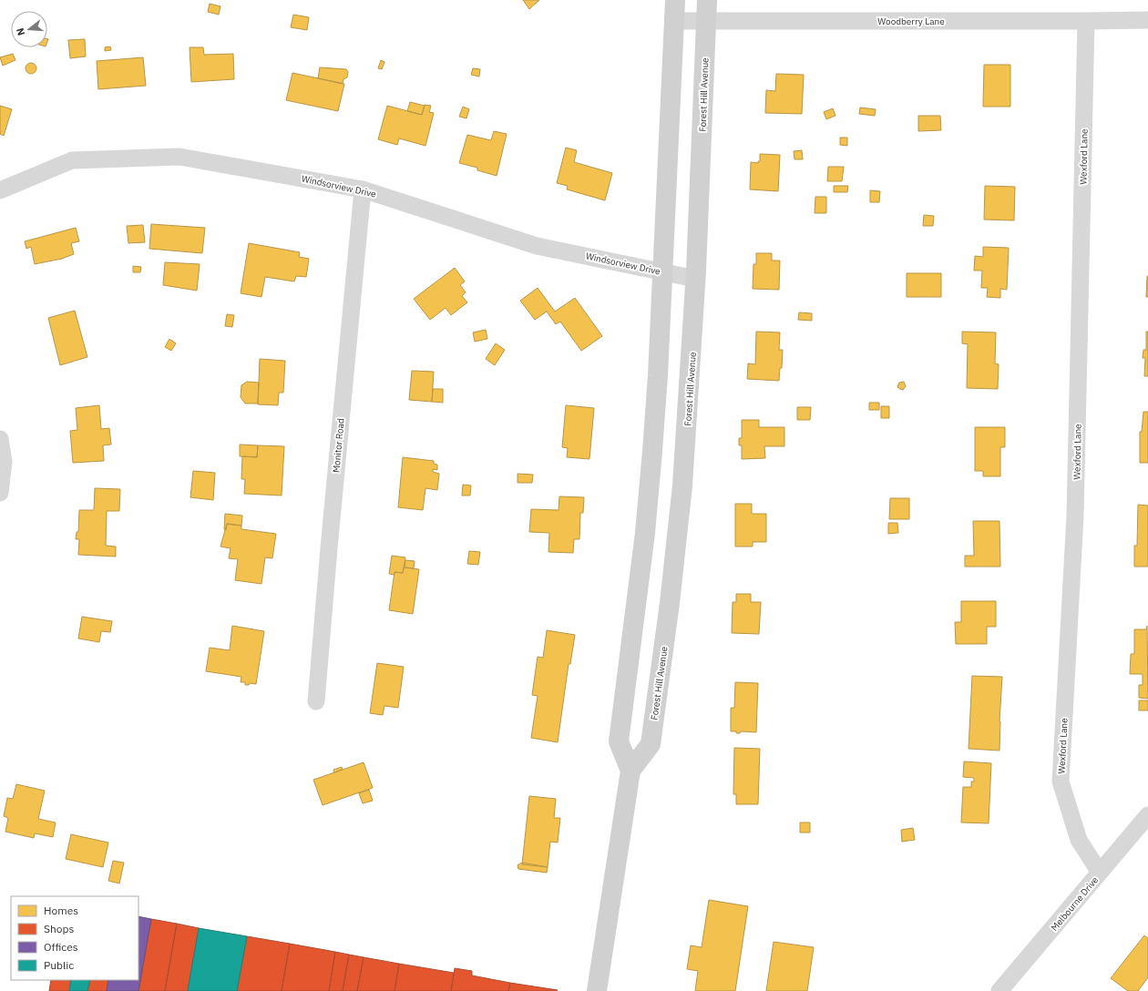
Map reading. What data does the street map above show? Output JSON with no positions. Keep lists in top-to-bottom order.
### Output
{
  "streets": {
    "main road": ["Forest Hill Avenue"],
    "street": [
      "Woodberry Lane",
      "Wexford Lane",
      "Windsorview Drive",
      "Monitor Road",
      "Melbourne Drive"
    ]
  },
  "crossings": [
    ["Woodberry Lane", "Forest Hill Avenue"],
    ["Woodberry Lane", "Wexford Lane"],
    ["Forest Hill Avenue", "Windsorview Drive"],
    ["Wexford Lane", "Melbourne Drive"],
    ["Windsorview Drive", "Monitor Road"]
  ],
  "legend": [
    "Homes",
    "Shops",
    "Offices",
    "Public"
  ],
  "north": "left"
}
